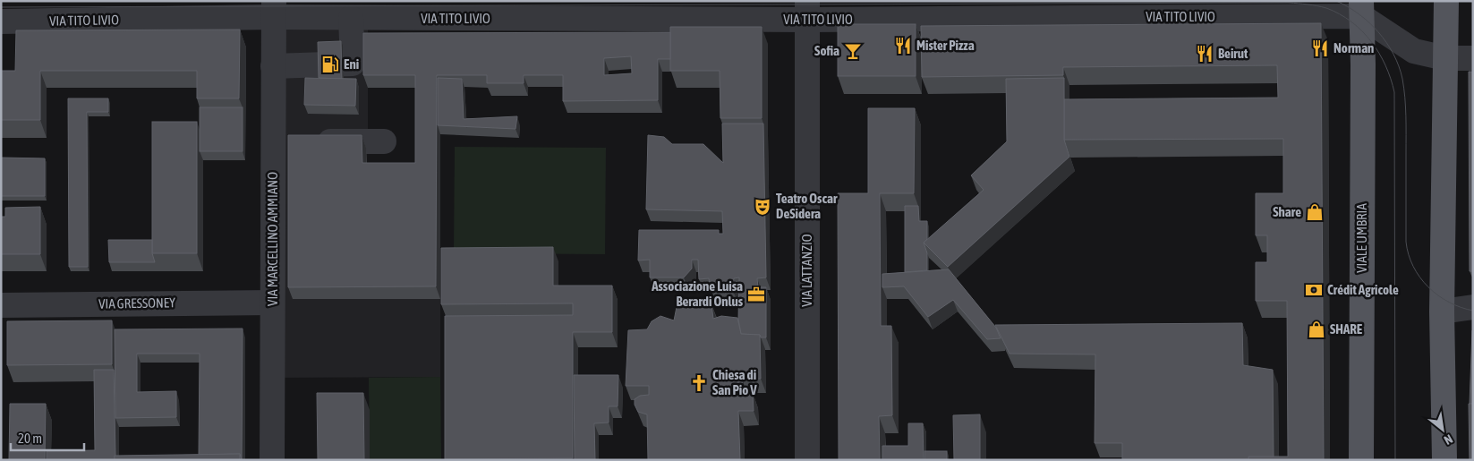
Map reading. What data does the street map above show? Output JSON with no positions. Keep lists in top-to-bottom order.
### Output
{
  "streets": {
    "main road": ["VIALE UMBRIA"],
    "street": [
      "VIA TITO LIVIO",
      "VIA MARCELLINO AMMIANO",
      "VIA LATTANZIO",
      "VIA GRESSONEY"
    ]
  },
  "crossings": [
    ["VIA TITO LIVIO", "VIALE UMBRIA"],
    ["VIA TITO LIVIO", "VIA MARCELLINO AMMIANO"],
    ["VIA TITO LIVIO", "VIA LATTANZIO"],
    ["VIA MARCELLINO AMMIANO", "VIA GRESSONEY"]
  ],
  "places": {
    "restaurant": ["Mister Pizza", "Norman", "Beirut"],
    "bar": ["Sofia"],
    "fuel station": ["Eni"],
    "theatre": ["Teatro Oscar DeSidera"],
    "shop": ["Share", "SHARE"],
    "bank": ["Crédit Agricole"],
    "office": ["Associazione Luisa Berardi Onlus"],
    "church": ["Chiesa di San Pio V"]
  },
  "scale_bar": "20 m",
  "north": "bottom right"
}
